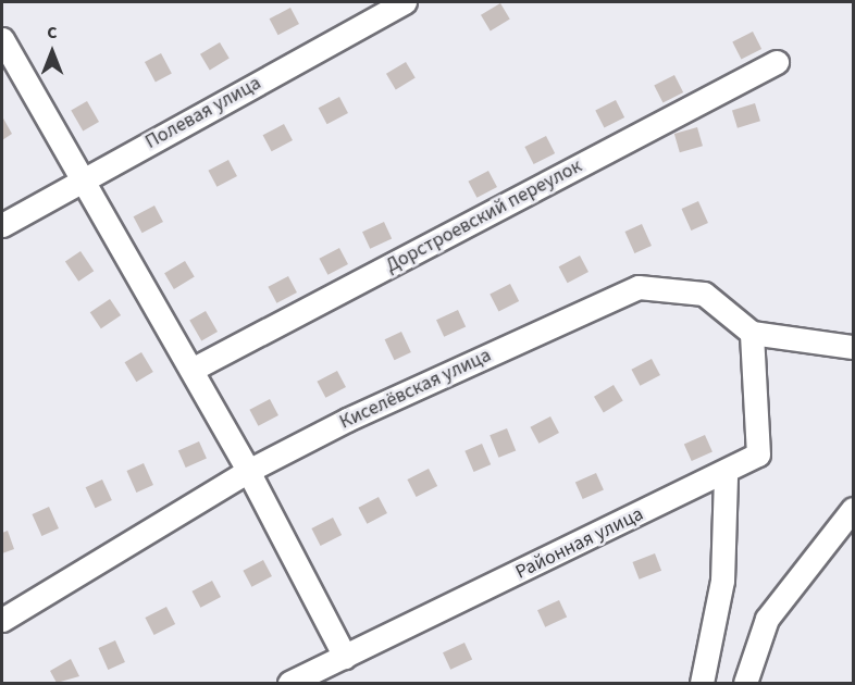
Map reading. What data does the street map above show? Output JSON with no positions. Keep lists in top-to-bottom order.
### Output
{
  "streets": {
    "street": [
      "Полевая улица",
      "Дорстроевский переулок",
      "Киселёвская улица",
      "Районная улица"
    ]
  },
  "crossings": [
    ["Киселёвская улица", "Районная улица"]
  ],
  "north": "top"
}
